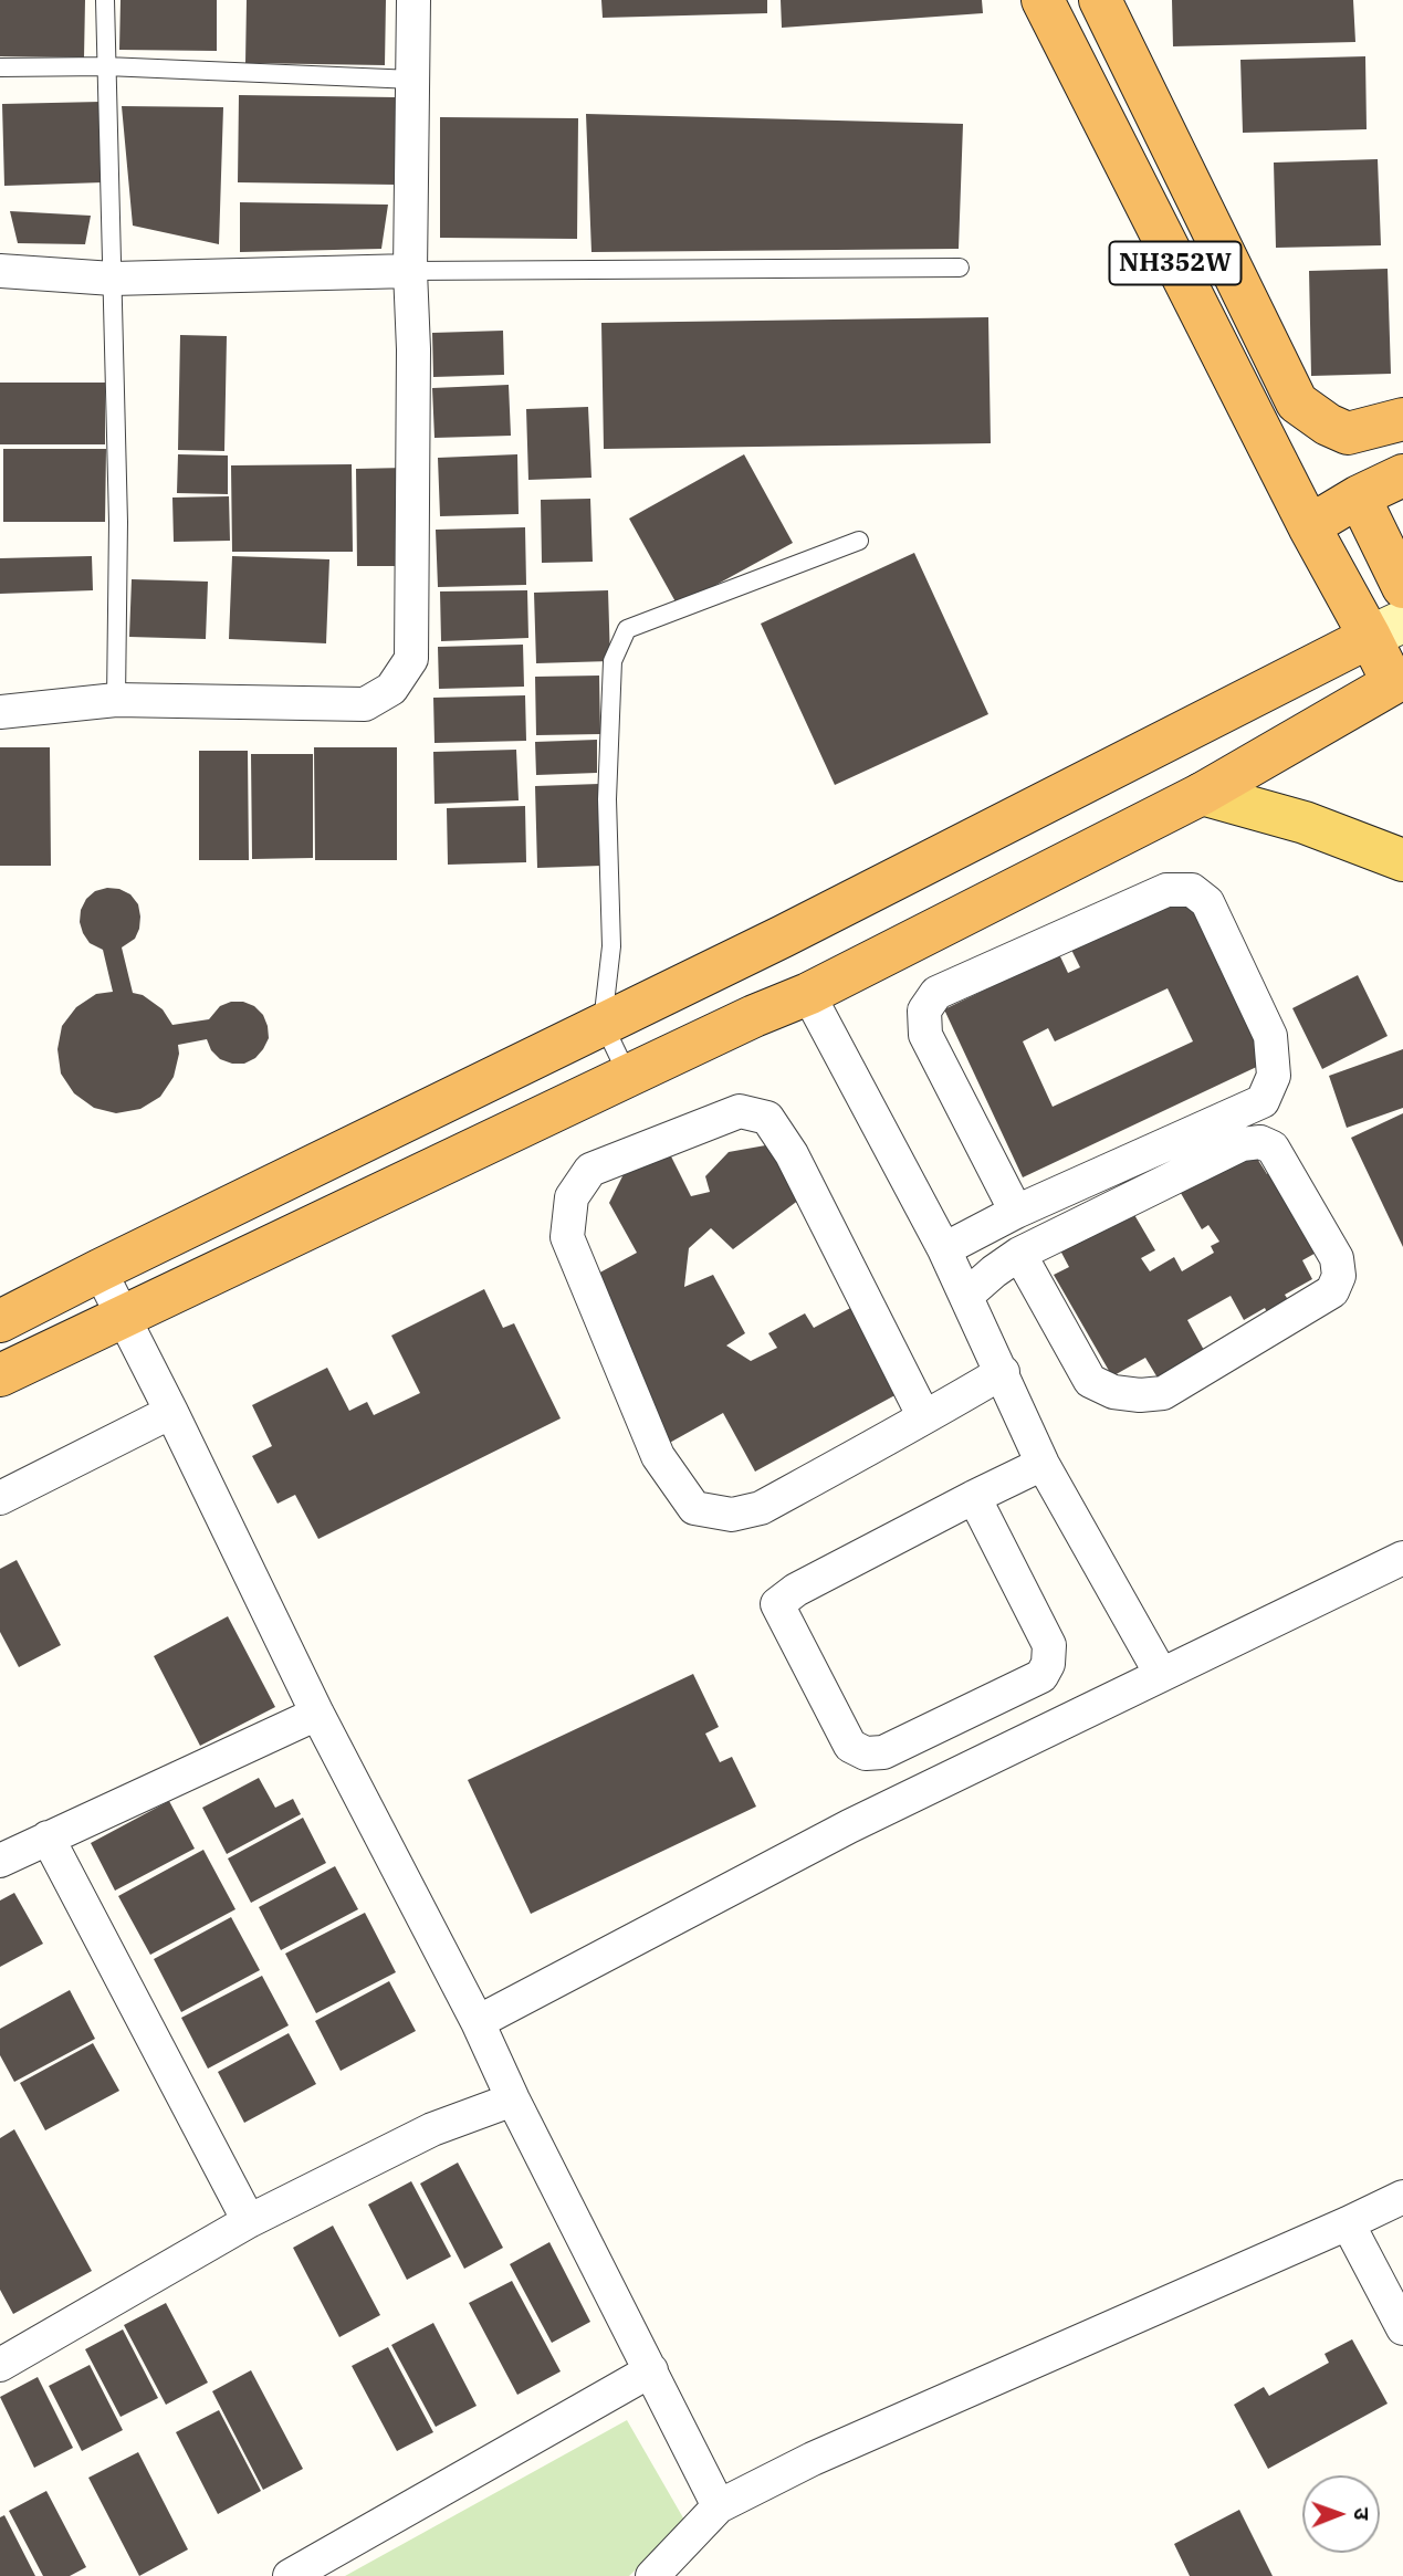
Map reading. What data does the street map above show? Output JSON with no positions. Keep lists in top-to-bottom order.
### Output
{
  "streets": {
    "highway": ["NH352W"]
  },
  "north": "right"
}
